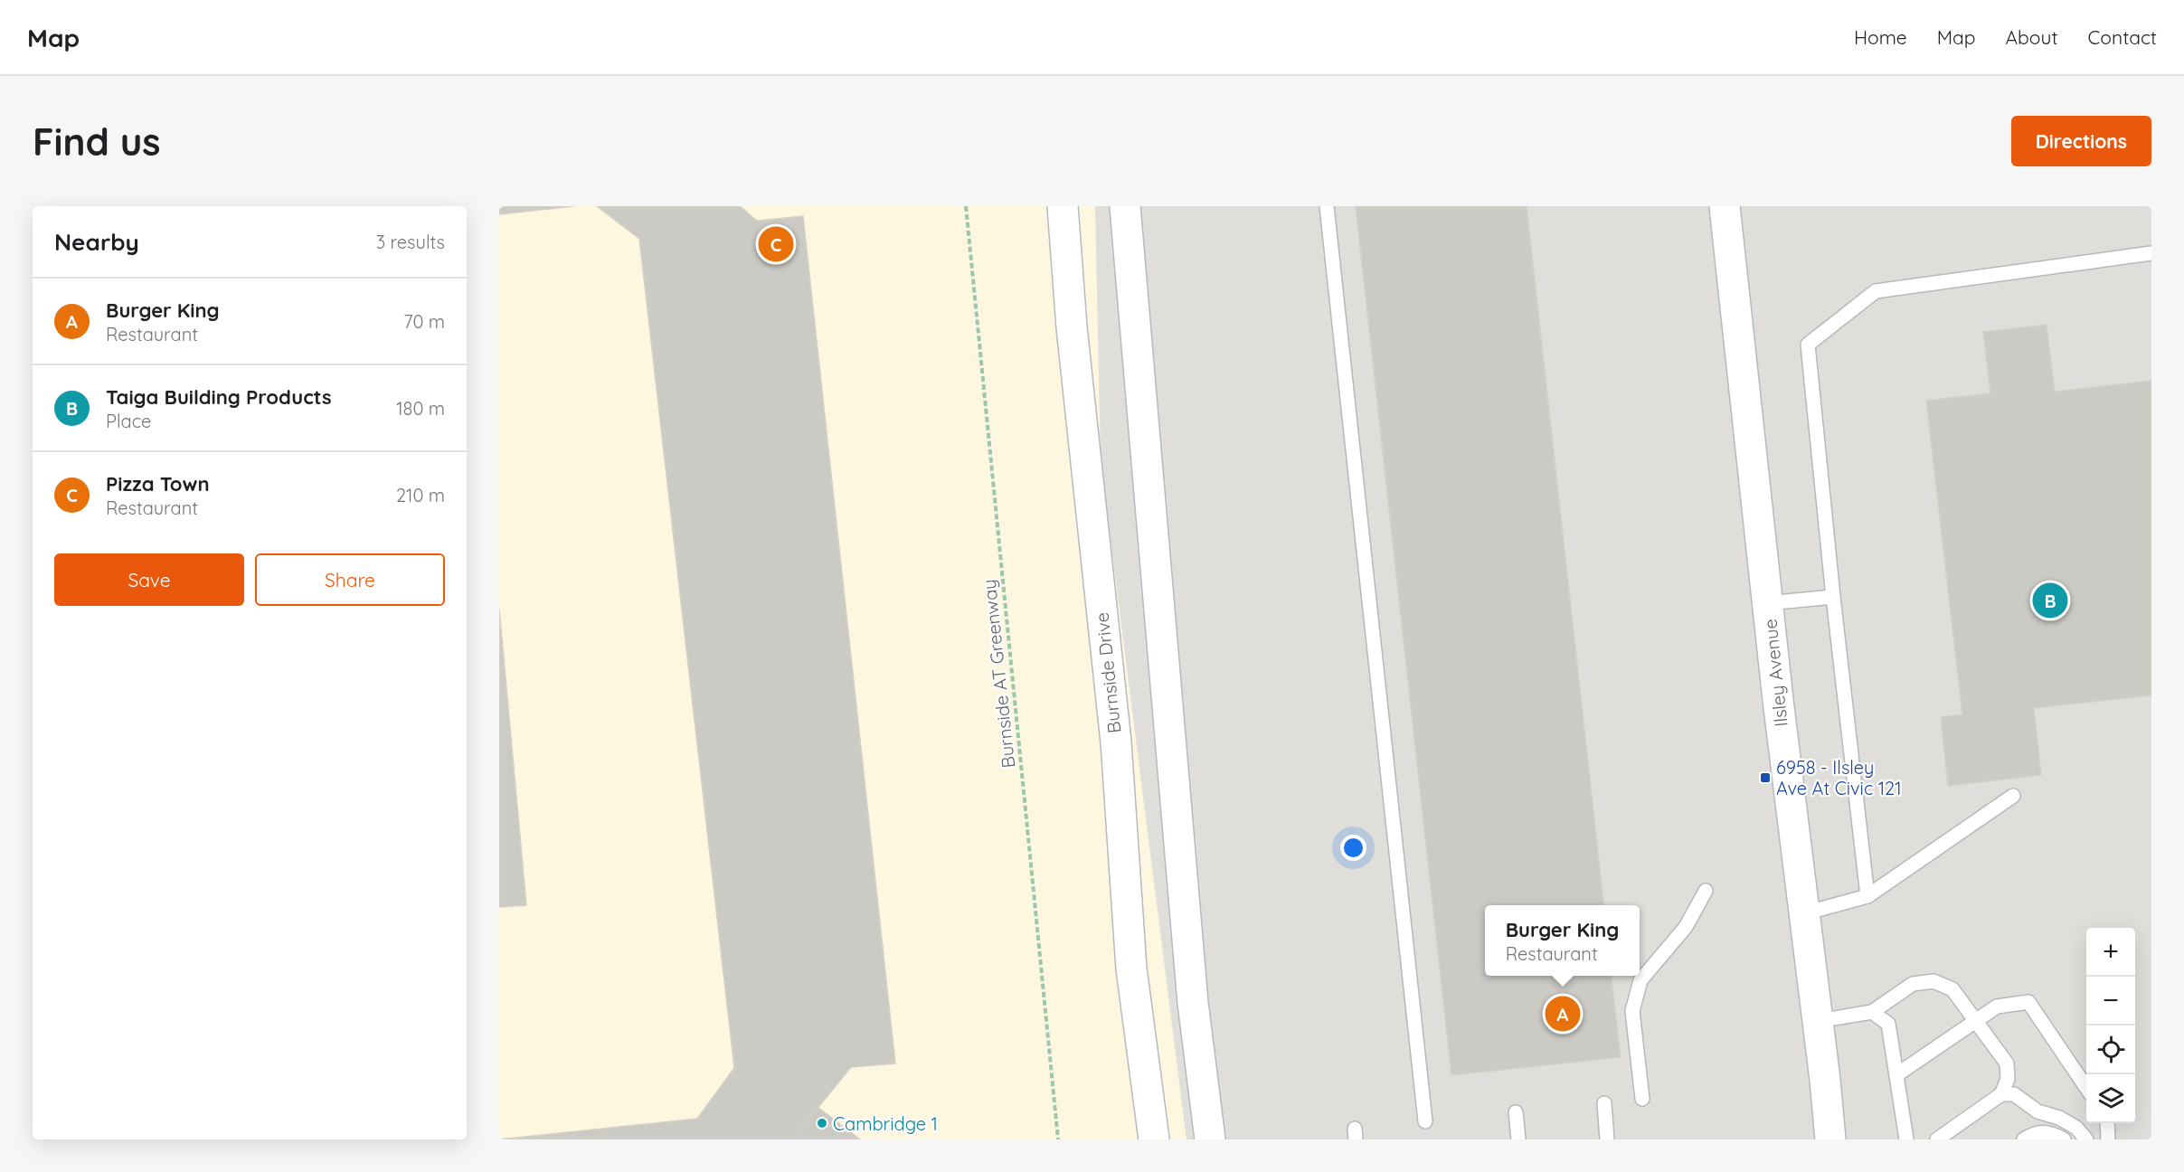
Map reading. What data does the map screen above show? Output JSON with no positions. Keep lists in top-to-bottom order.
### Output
{
  "streets": {
    "main road": ["Burnside Drive", "Ilsley Avenue"],
    "path": ["Burnside AT Greenway"]
  },
  "places": {
    "transit": ["6958 - Ilsley Ave At Civic 121"],
    "other": ["Cambridge 1"]
  },
  "page": {
    "header": "Map",
    "nav": [
      "Home",
      "Map",
      "About",
      "Contact"
    ],
    "buttons": [
      "Directions",
      ["Save", "Share"]
    ],
    "title": "Find us",
    "heading": ["Nearby", "3 results"],
    "pins": ["C", "B", "A"],
    "list": [
      {
        "mark": "A",
        "name": "Burger King",
        "note": "Restaurant",
        "value": "70 m"
      },
      {
        "mark": "B",
        "name": "Taiga Building Products",
        "note": "Place",
        "value": "180 m"
      },
      {
        "mark": "C",
        "name": "Pizza Town",
        "note": "Restaurant",
        "value": "210 m"
      }
    ],
    "popup": ["Burger King", "Restaurant"],
    "map_buttons": ["+", "−"]
  }
}
